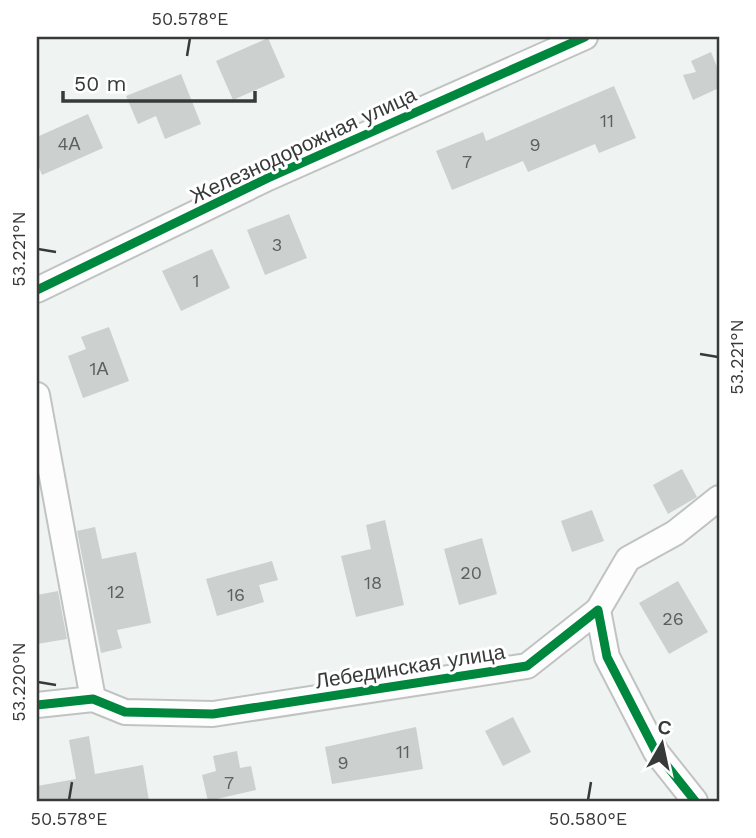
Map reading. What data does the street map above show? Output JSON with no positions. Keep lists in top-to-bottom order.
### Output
{
  "streets": {
    "street": ["Железнодорожная улица", "Лебединская улица"]
  },
  "house_numbers": [
    "11",
    "4А",
    "9",
    "7",
    "3",
    "1",
    "1А",
    "20",
    "18",
    "12",
    "16",
    "26",
    "11",
    "9",
    "7"
  ],
  "scale_bar": "50 m",
  "north": "top",
  "coordinates": [
    "50.578°E",
    "53.221°N",
    "53.220°N",
    "50.580°E"
  ]
}
